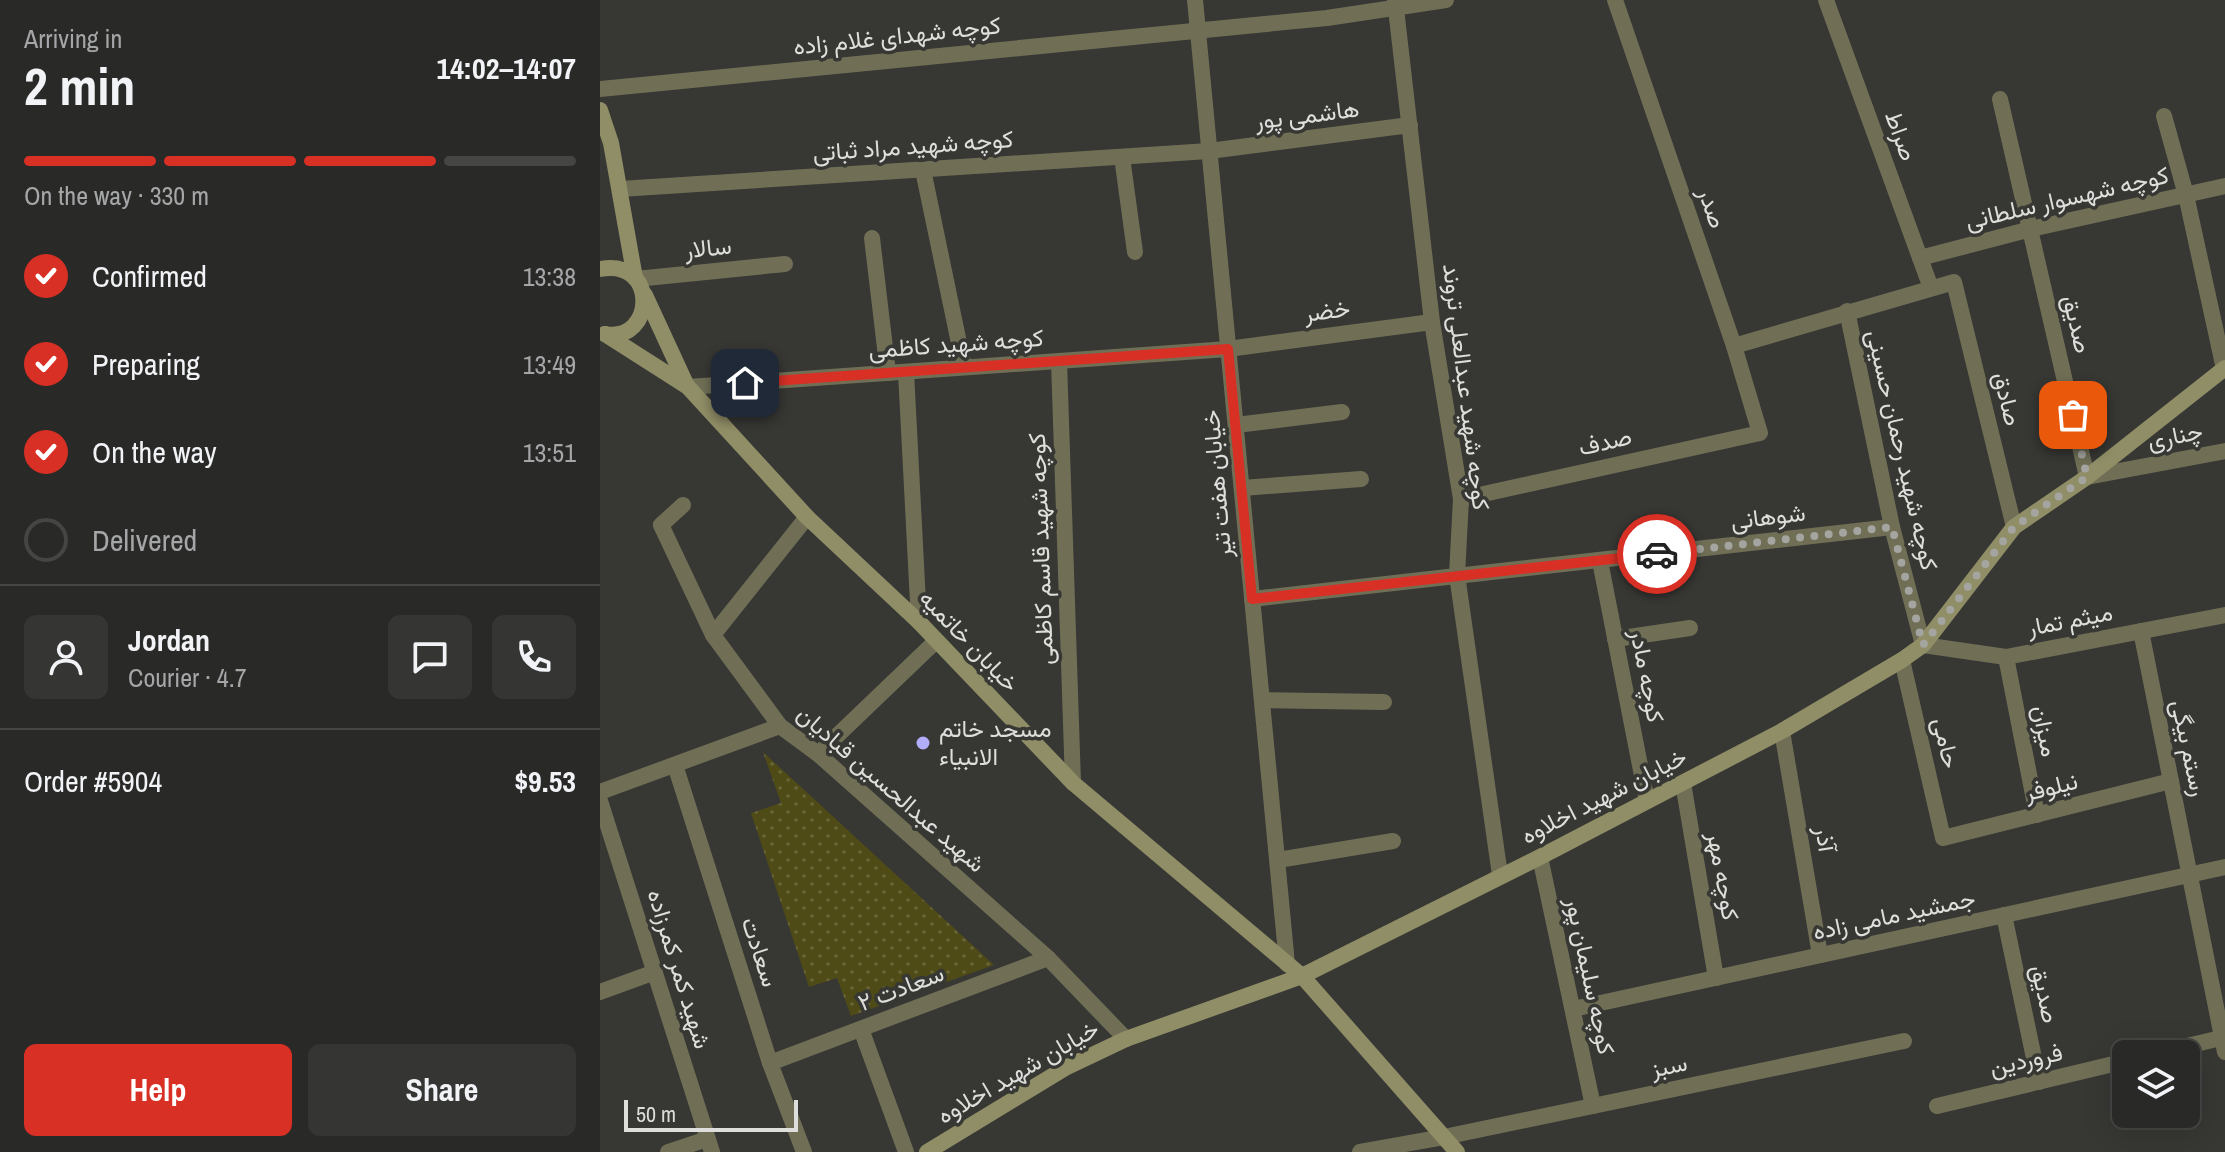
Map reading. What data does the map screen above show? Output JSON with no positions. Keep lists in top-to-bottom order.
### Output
{
  "streets": {
    "street": [
      "کوچه شهدای غلام زاده",
      "هاشمی پور",
      "صراط",
      "کوچه شهید مراد ثباتی",
      "کوچه شهسوار سلطانی",
      "صدر",
      "سالار",
      "خضر",
      "صدیق",
      "کوچه شهید کاظمی",
      "کوچه شهید عبدالعلی تروند",
      "صادق",
      "چناری",
      "صدف",
      "کوچه شهید رحمان حسینی",
      "خیابان هفت تیر",
      "شوهانی",
      "کوچه شهید قاسم کاظمی",
      "میثم تمار",
      "خیابان خاتمیه",
      "کوچه مادر",
      "میزان",
      "حامی",
      "رستم بیگی",
      "نیلوفر",
      "شهید عبدالحسین قبادیان",
      "خیابان شهید اخلاوه",
      "آذر",
      "کوچه مهر",
      "جمشید مامی زاده",
      "سعادت",
      "شهید کمر کمرزاده",
      "کوچه سلیمان پور",
      "سعادت ۲",
      "فروردین",
      "سبز"
    ]
  },
  "crossings": [
    ["کوچه شهدای غلام زاده", "کوچه شهید عبدالعلی تروند"],
    ["کوچه شهدای غلام زاده", "خیابان هفت تیر"],
    ["هاشمی پور", "کوچه شهید مراد ثباتی"],
    ["هاشمی پور", "کوچه شهید عبدالعلی تروند"],
    ["هاشمی پور", "خیابان هفت تیر"],
    ["صراط", "کوچه شهسوار سلطانی"],
    ["صراط", "صادق"],
    ["کوچه شهید مراد ثباتی", "خیابان هفت تیر"],
    ["کوچه شهسوار سلطانی", "صدیق"],
    ["صدر", "صدف"],
    ["سالار", "خیابان خاتمیه"],
    ["خضر", "کوچه شهید کاظمی"],
    ["خضر", "کوچه شهید عبدالعلی تروند"],
    ["خضر", "خیابان هفت تیر"],
    ["صدیق", "چناری"],
    ["صدیق", "خیابان شهید اخلاوه"],
    ["صدیق", "جمشید مامی زاده"],
    ["صدیق", "فروردین"],
    ["کوچه شهید کاظمی", "خیابان هفت تیر"],
    ["کوچه شهید کاظمی", "کوچه شهید قاسم کاظمی"],
    ["کوچه شهید کاظمی", "خیابان خاتمیه"],
    ["کوچه شهید عبدالعلی تروند", "صدف"],
    ["کوچه شهید عبدالعلی تروند", "شوهانی"],
    ["کوچه شهید عبدالعلی تروند", "خیابان شهید اخلاوه"],
    ["صادق", "خیابان شهید اخلاوه"],
    ["چناری", "خیابان شهید اخلاوه"],
    ["کوچه شهید رحمان حسینی", "شوهانی"],
    ["کوچه شهید رحمان حسینی", "میثم تمار"],
    ["کوچه شهید رحمان حسینی", "خیابان شهید اخلاوه"],
    ["خیابان هفت تیر", "شوهانی"],
    ["خیابان هفت تیر", "خیابان خاتمیه"],
    ["شوهانی", "کوچه مادر"],
    ["کوچه شهید قاسم کاظمی", "خیابان خاتمیه"],
    ["میثم تمار", "میزان"],
    ["میثم تمار", "رستم بیگی"],
    ["میثم تمار", "خیابان شهید اخلاوه"],
    ["خیابان خاتمیه", "خیابان شهید اخلاوه"],
    ["کوچه مادر", "خیابان شهید اخلاوه"],
    ["میزان", "نیلوفر"],
    ["حامی", "نیلوفر"],
    ["حامی", "خیابان شهید اخلاوه"],
    ["رستم بیگی", "نیلوفر"],
    ["رستم بیگی", "جمشید مامی زاده"],
    ["شهید عبدالحسین قبادیان", "خیابان شهید اخلاوه"],
    ["شهید عبدالحسین قبادیان", "سعادت ۲"],
    ["خیابان شهید اخلاوه", "آذر"],
    ["خیابان شهید اخلاوه", "کوچه مهر"],
    ["خیابان شهید اخلاوه", "کوچه سلیمان پور"],
    ["آذر", "جمشید مامی زاده"],
    ["کوچه مهر", "جمشید مامی زاده"],
    ["جمشید مامی زاده", "کوچه سلیمان پور"],
    ["سعادت", "سعادت ۲"],
    ["کوچه سلیمان پور", "سبز"]
  ],
  "places": ["مسجد خاتم الانبیاء"],
  "scale_bar": "50 m",
  "page": {
    "heading": ["2 min", "Arriving in", "14:02–14:07"],
    "panel": [
      "Jordan",
      "Courier · 4.7",
      "Order #5904",
      "$9.53"
    ],
    "bar": "On the way · 330 m",
    "list": [
      ["Confirmed", "13:38"],
      ["Preparing", "13:49"],
      ["On the way", "13:51"],
      "Delivered"
    ],
    "buttons": ["Help", "Share"],
    "scale": "50 m"
  }
}
